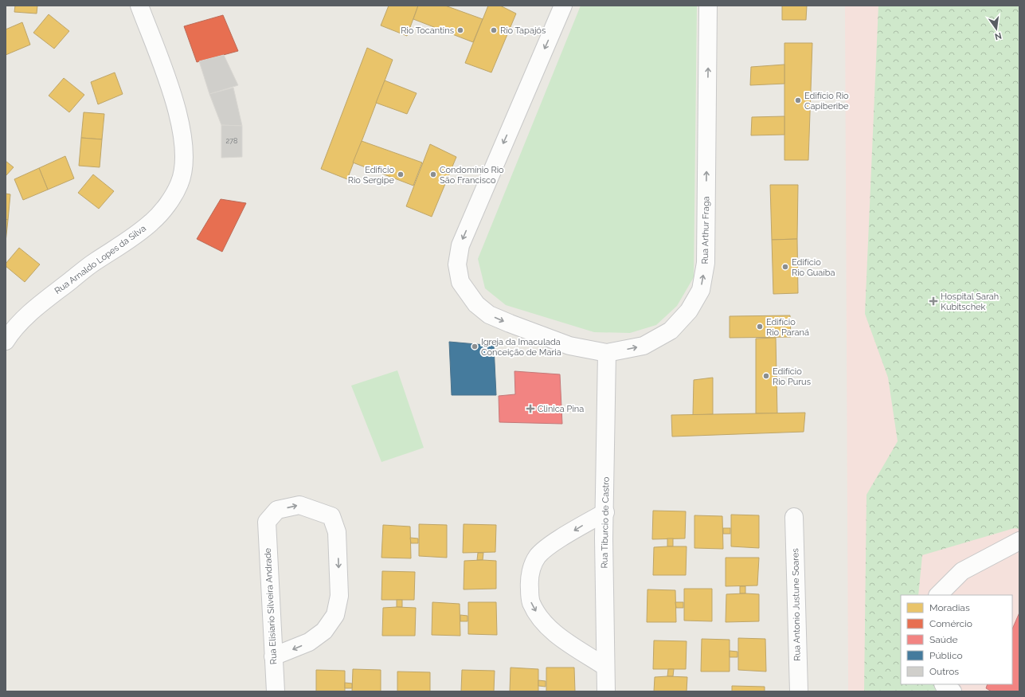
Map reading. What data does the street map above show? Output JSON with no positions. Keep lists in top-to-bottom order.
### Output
{
  "streets": {
    "street": [
      "Rua Arthur Fraga",
      "Rua Arnaldo Lopes da Silva",
      "Rua Tiburcio de Castro",
      "Rua Antonio Justune Soares",
      "Rua Elisiario Silveira Andrade"
    ]
  },
  "crossings": [
    ["Rua Arthur Fraga", "Rua Tiburcio de Castro"]
  ],
  "places": {
    "other": [
      "Rio Tocantins",
      "Rio Tapajós",
      "Edifício Rio Capiberibe",
      "Edifício Rio Sergipe",
      "Condomínio Rio São Francisco",
      "Edifício Rio Guaíba",
      "Edifício Rio Paraná",
      "Igreja da Imaculada Conceição de Maria",
      "Edifício Rio Purus"
    ],
    "health": ["Hospital Sarah Kubitschek", "Clinica Pina"]
  },
  "house_numbers": ["278"],
  "legend": [
    "Moradias",
    "Comércio",
    "Saúde",
    "Público",
    "Outros"
  ],
  "north": "bottom"
}
